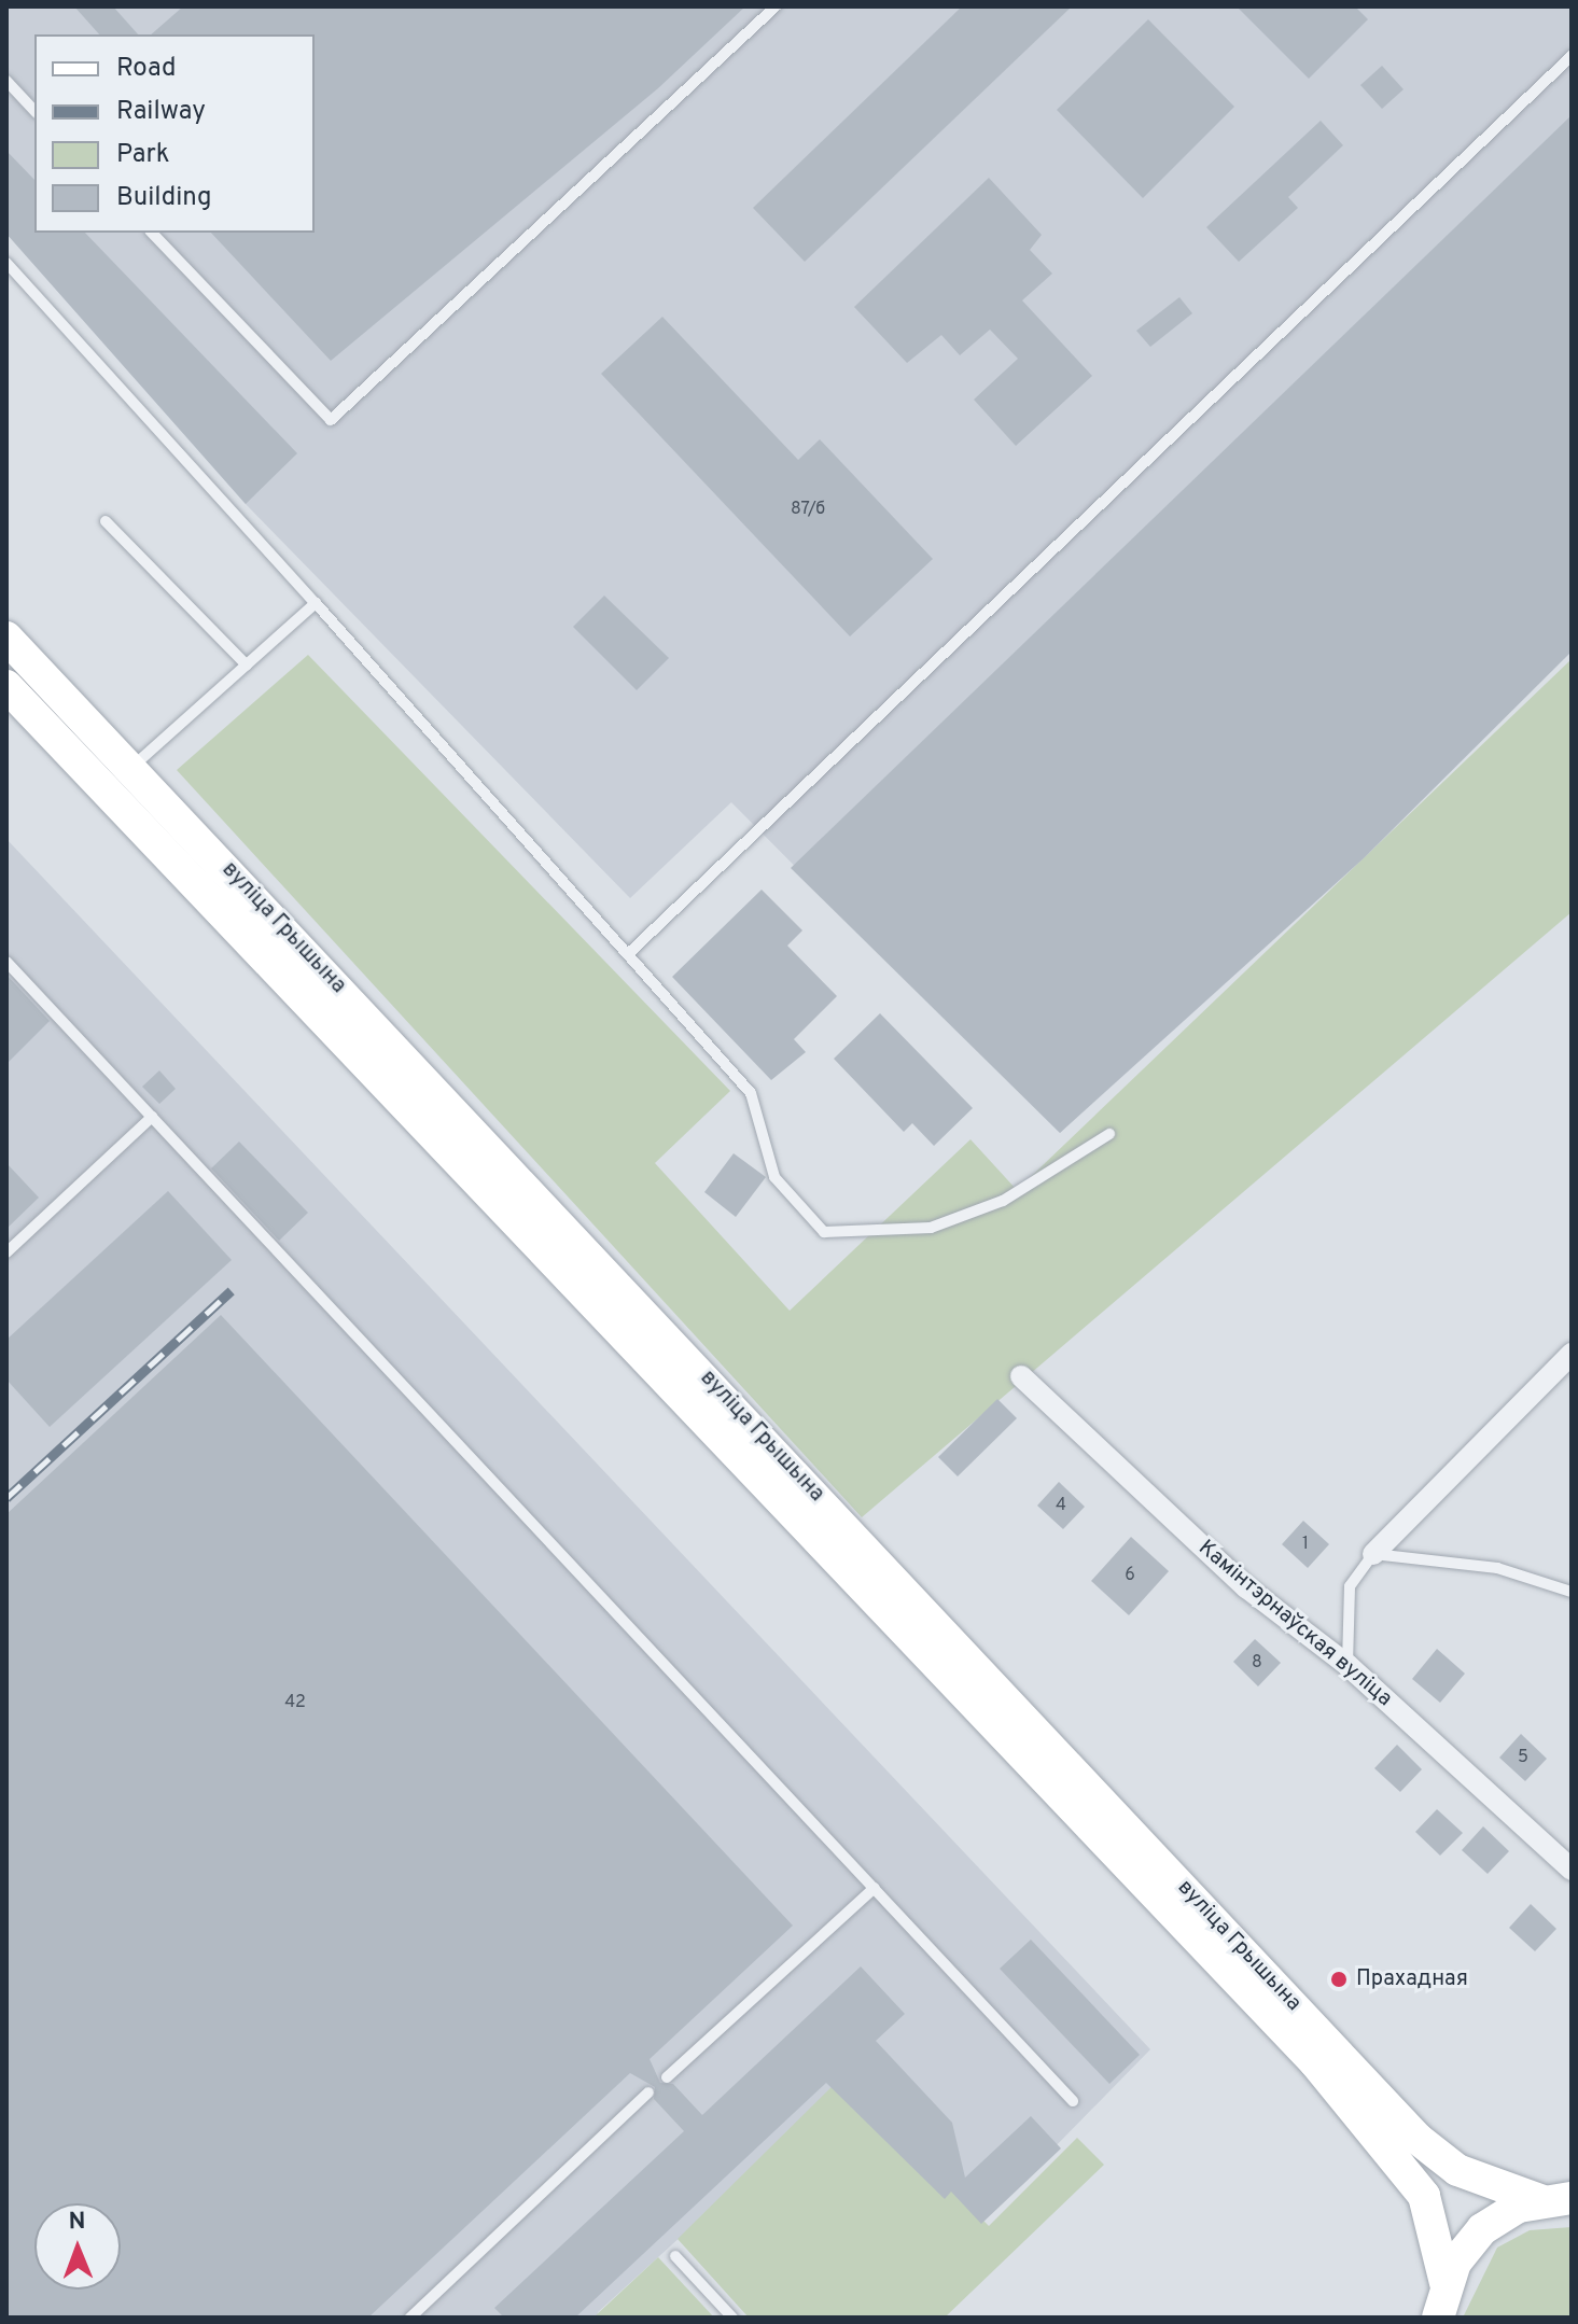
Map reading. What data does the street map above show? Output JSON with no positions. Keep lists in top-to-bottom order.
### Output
{
  "streets": {
    "main road": ["вуліца Грышына"],
    "street": ["Камінтэрнаўская вуліца"]
  },
  "places": ["Прахадная"],
  "house_numbers": [
    "87/б",
    "4",
    "1",
    "6",
    "8",
    "42",
    "5"
  ],
  "legend": [
    "Road",
    "Railway",
    "Park",
    "Building"
  ],
  "north": "top"
}
